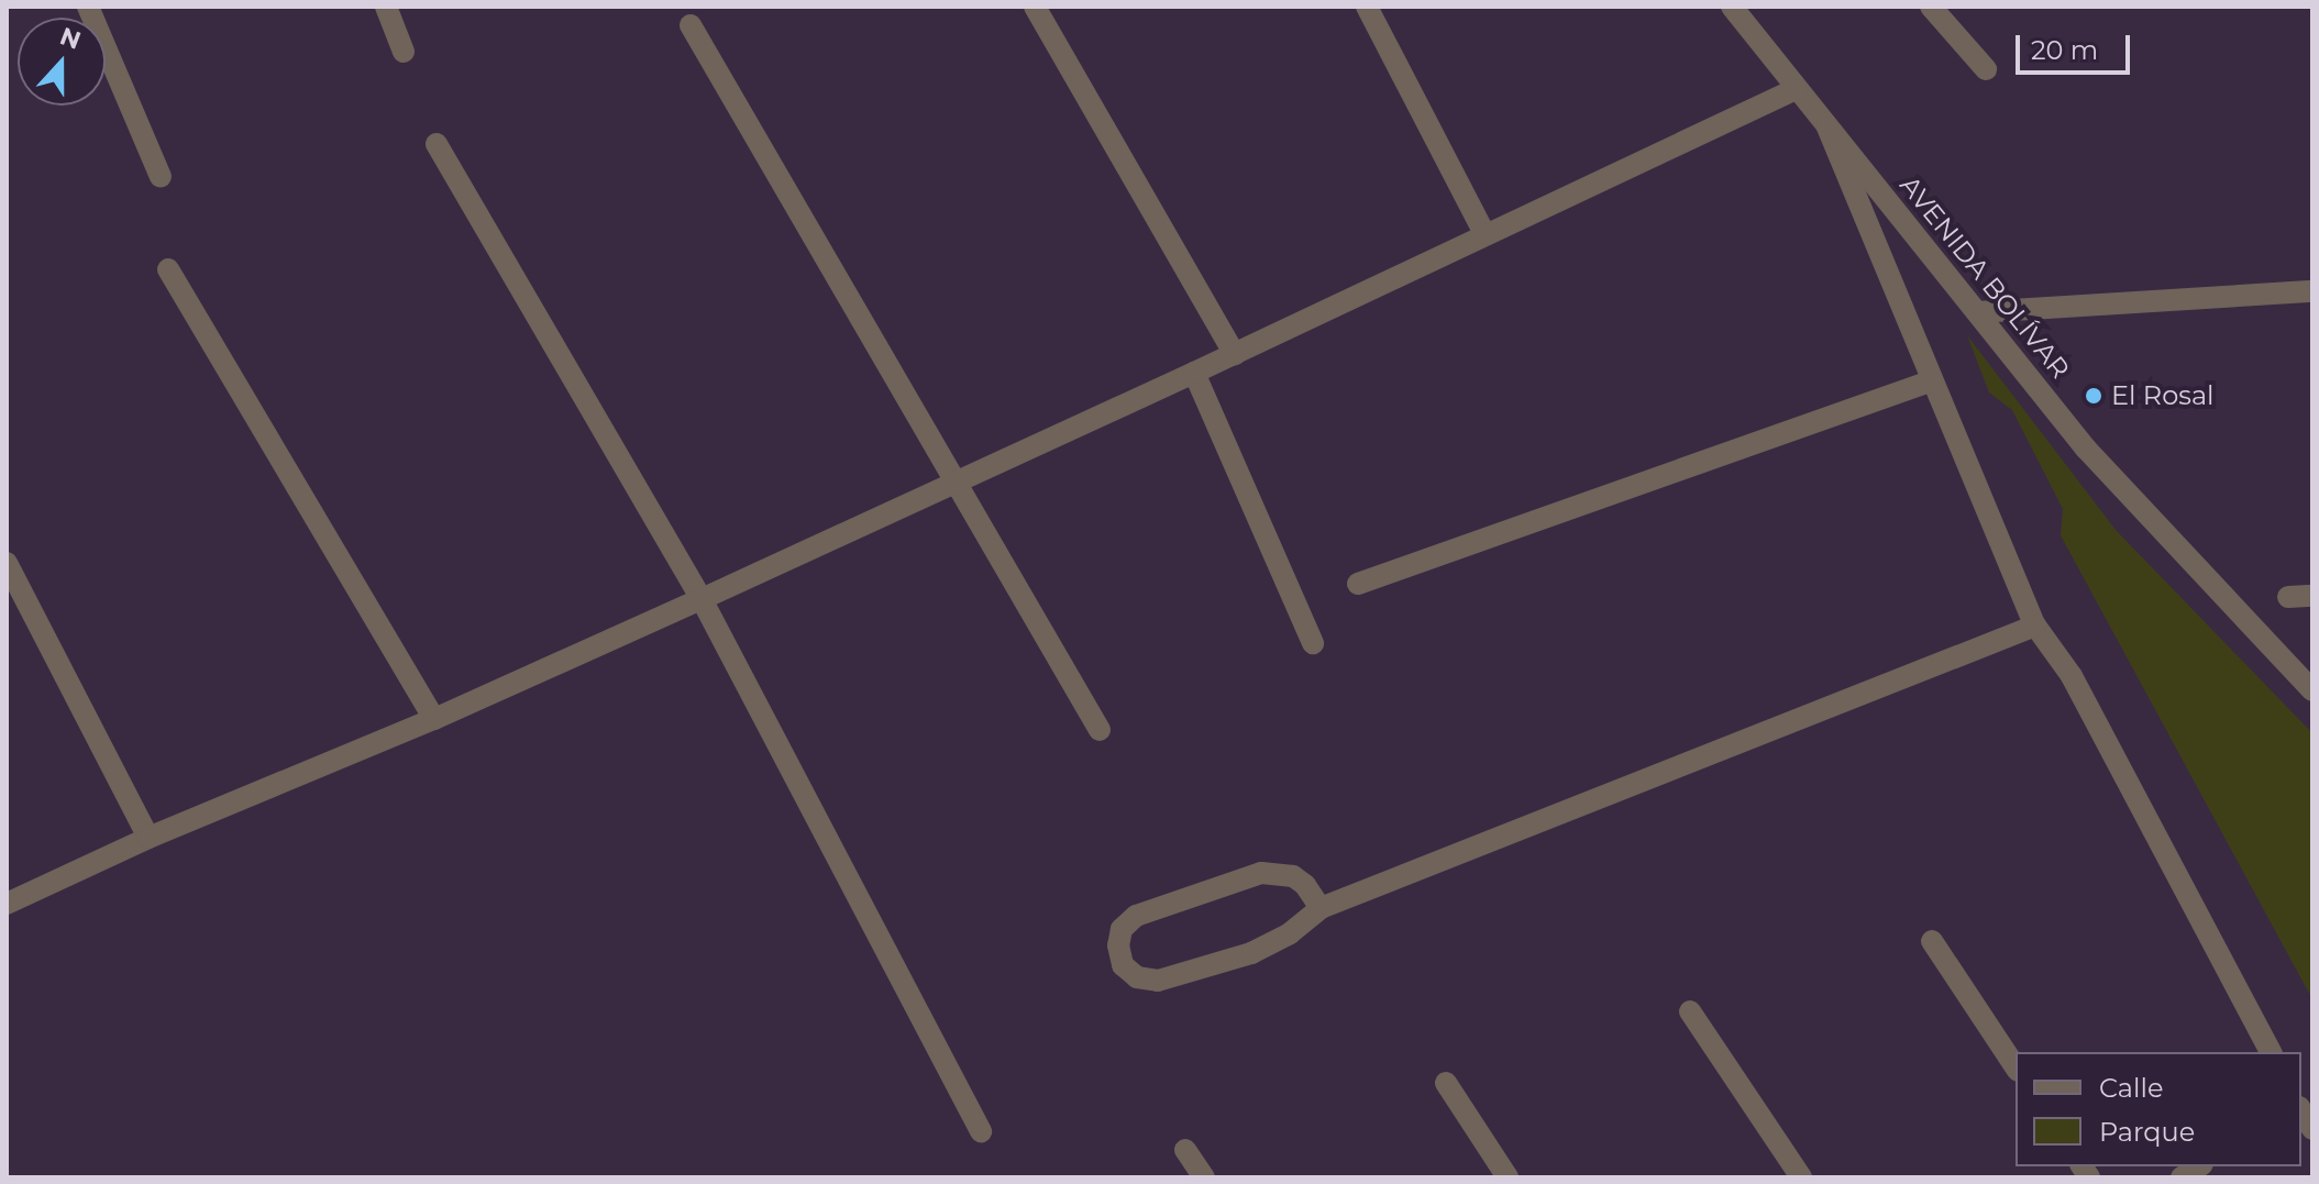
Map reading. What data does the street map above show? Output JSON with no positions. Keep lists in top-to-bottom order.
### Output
{
  "streets": {
    "street": ["AVENIDA BOLÍVAR"]
  },
  "places": ["El Rosal"],
  "legend": ["Calle", "Parque"],
  "scale_bar": "20 m",
  "north": "top"
}
